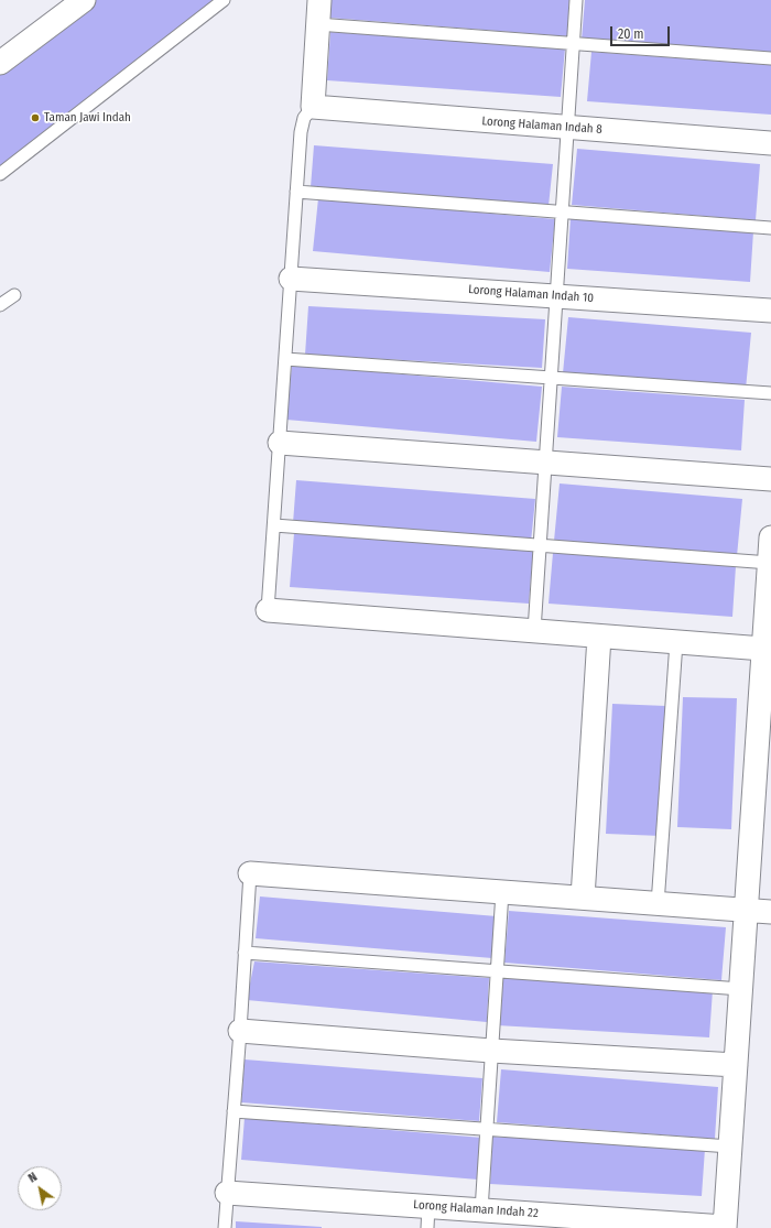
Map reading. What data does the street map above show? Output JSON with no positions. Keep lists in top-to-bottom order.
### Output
{
  "streets": {
    "street": ["Lorong Halaman Indah 8", "Lorong Halaman Indah 10", "Lorong Halaman Indah 22"]
  },
  "places": ["Taman Jawi Indah"],
  "scale_bar": "20 m",
  "north": "top left"
}
